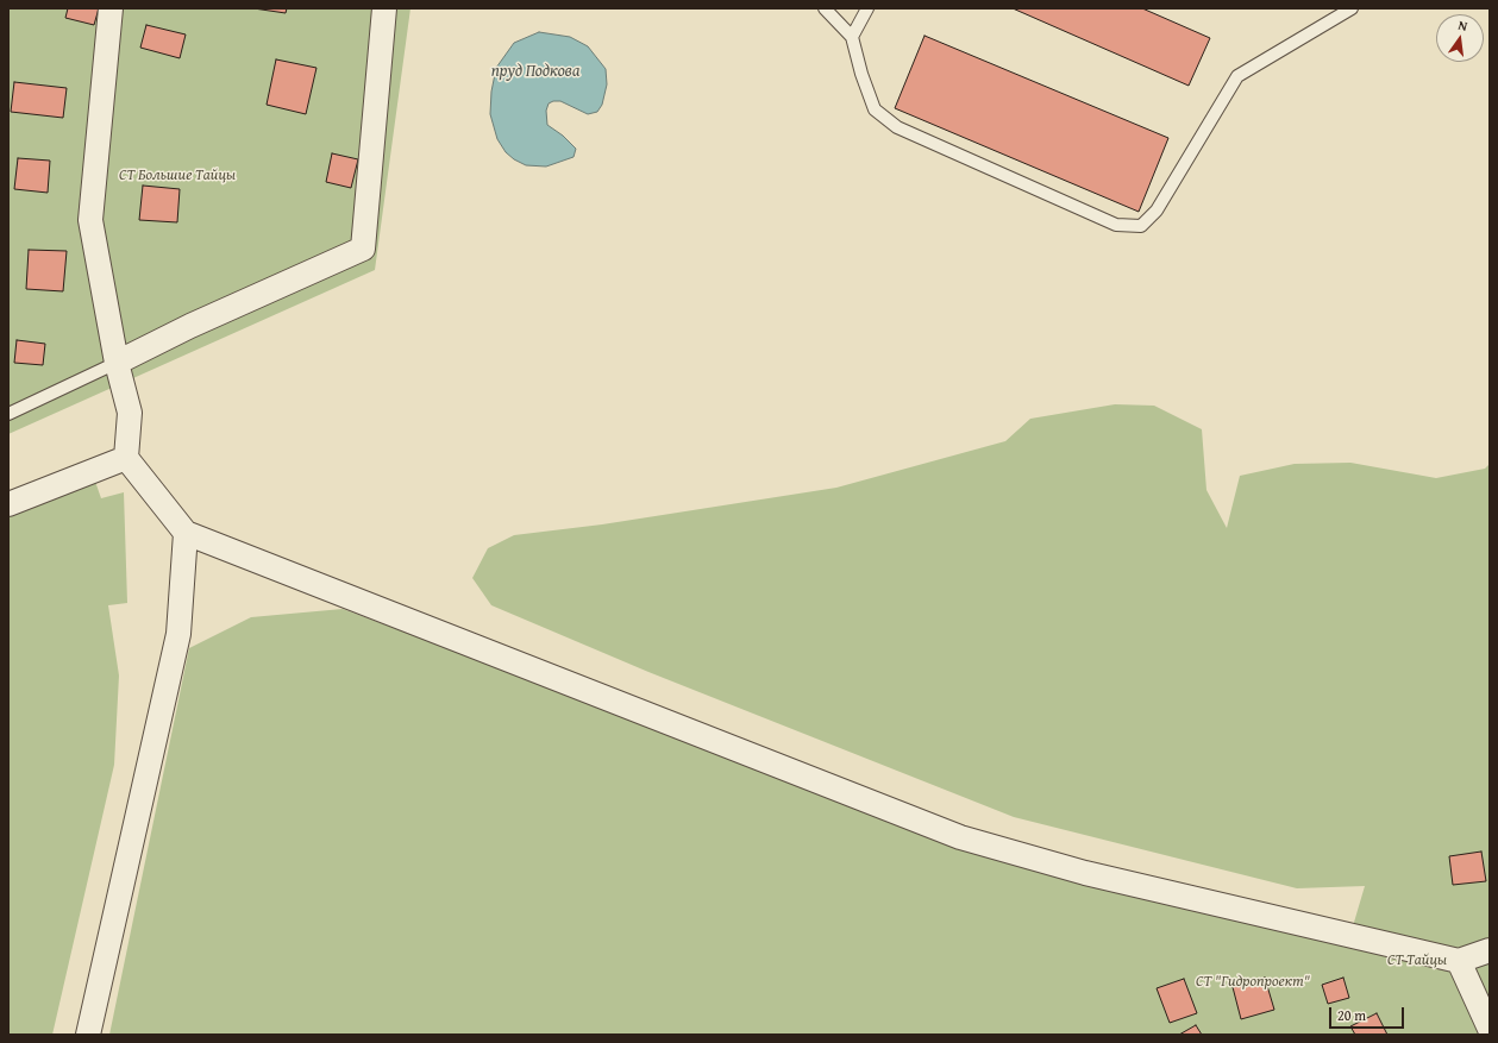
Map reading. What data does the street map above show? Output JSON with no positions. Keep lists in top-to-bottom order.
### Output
{
  "water": ["пруд Подкова"],
  "parks": ["СТ Большие Тайцы", "СТ Тайцы", "СТ \"Гидропроект\""],
  "scale_bar": "20 m",
  "north": "top"
}
